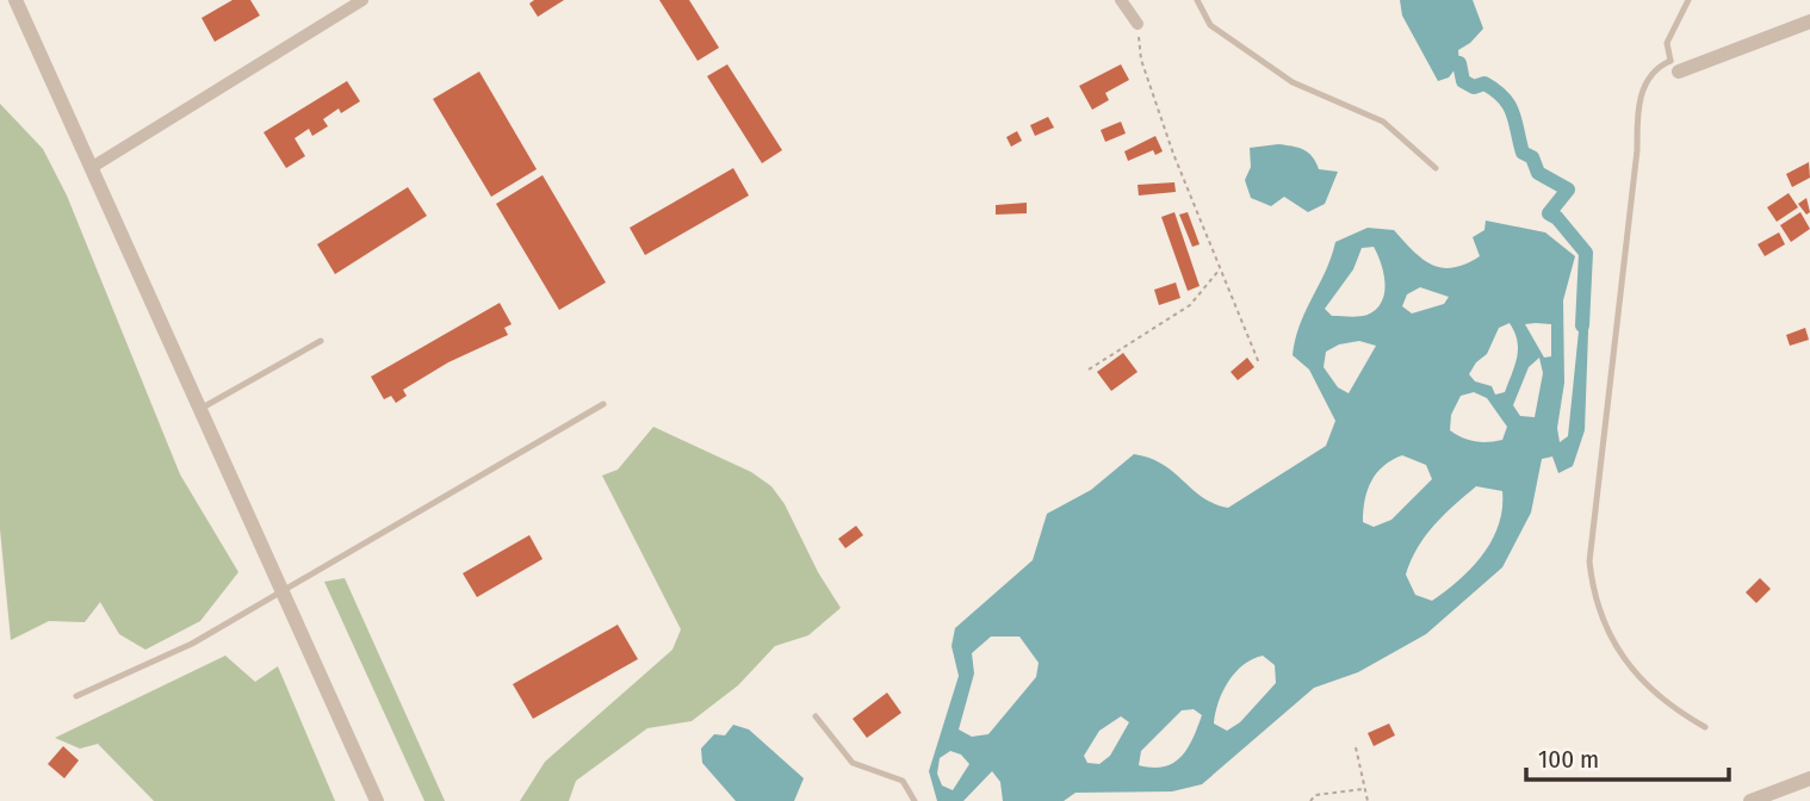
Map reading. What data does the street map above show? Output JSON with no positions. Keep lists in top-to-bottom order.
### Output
{
  "scale_bar": "100 m"
}
